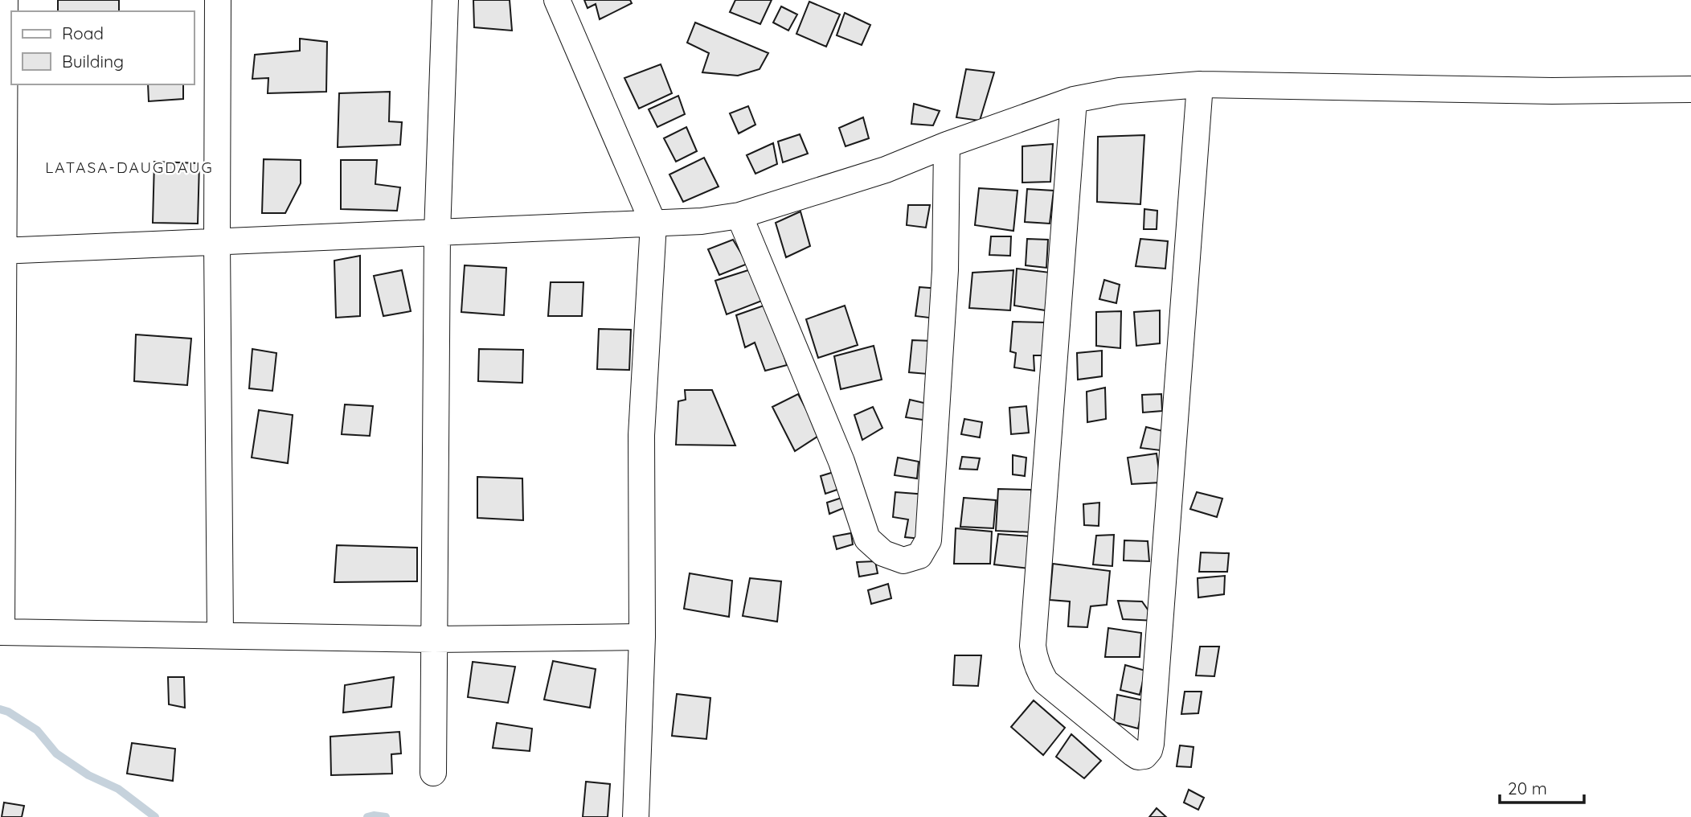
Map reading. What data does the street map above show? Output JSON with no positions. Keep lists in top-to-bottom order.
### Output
{
  "districts": ["LATASA-DAUGDAUG"],
  "legend": ["Road", "Building"],
  "scale_bar": "20 m"
}
